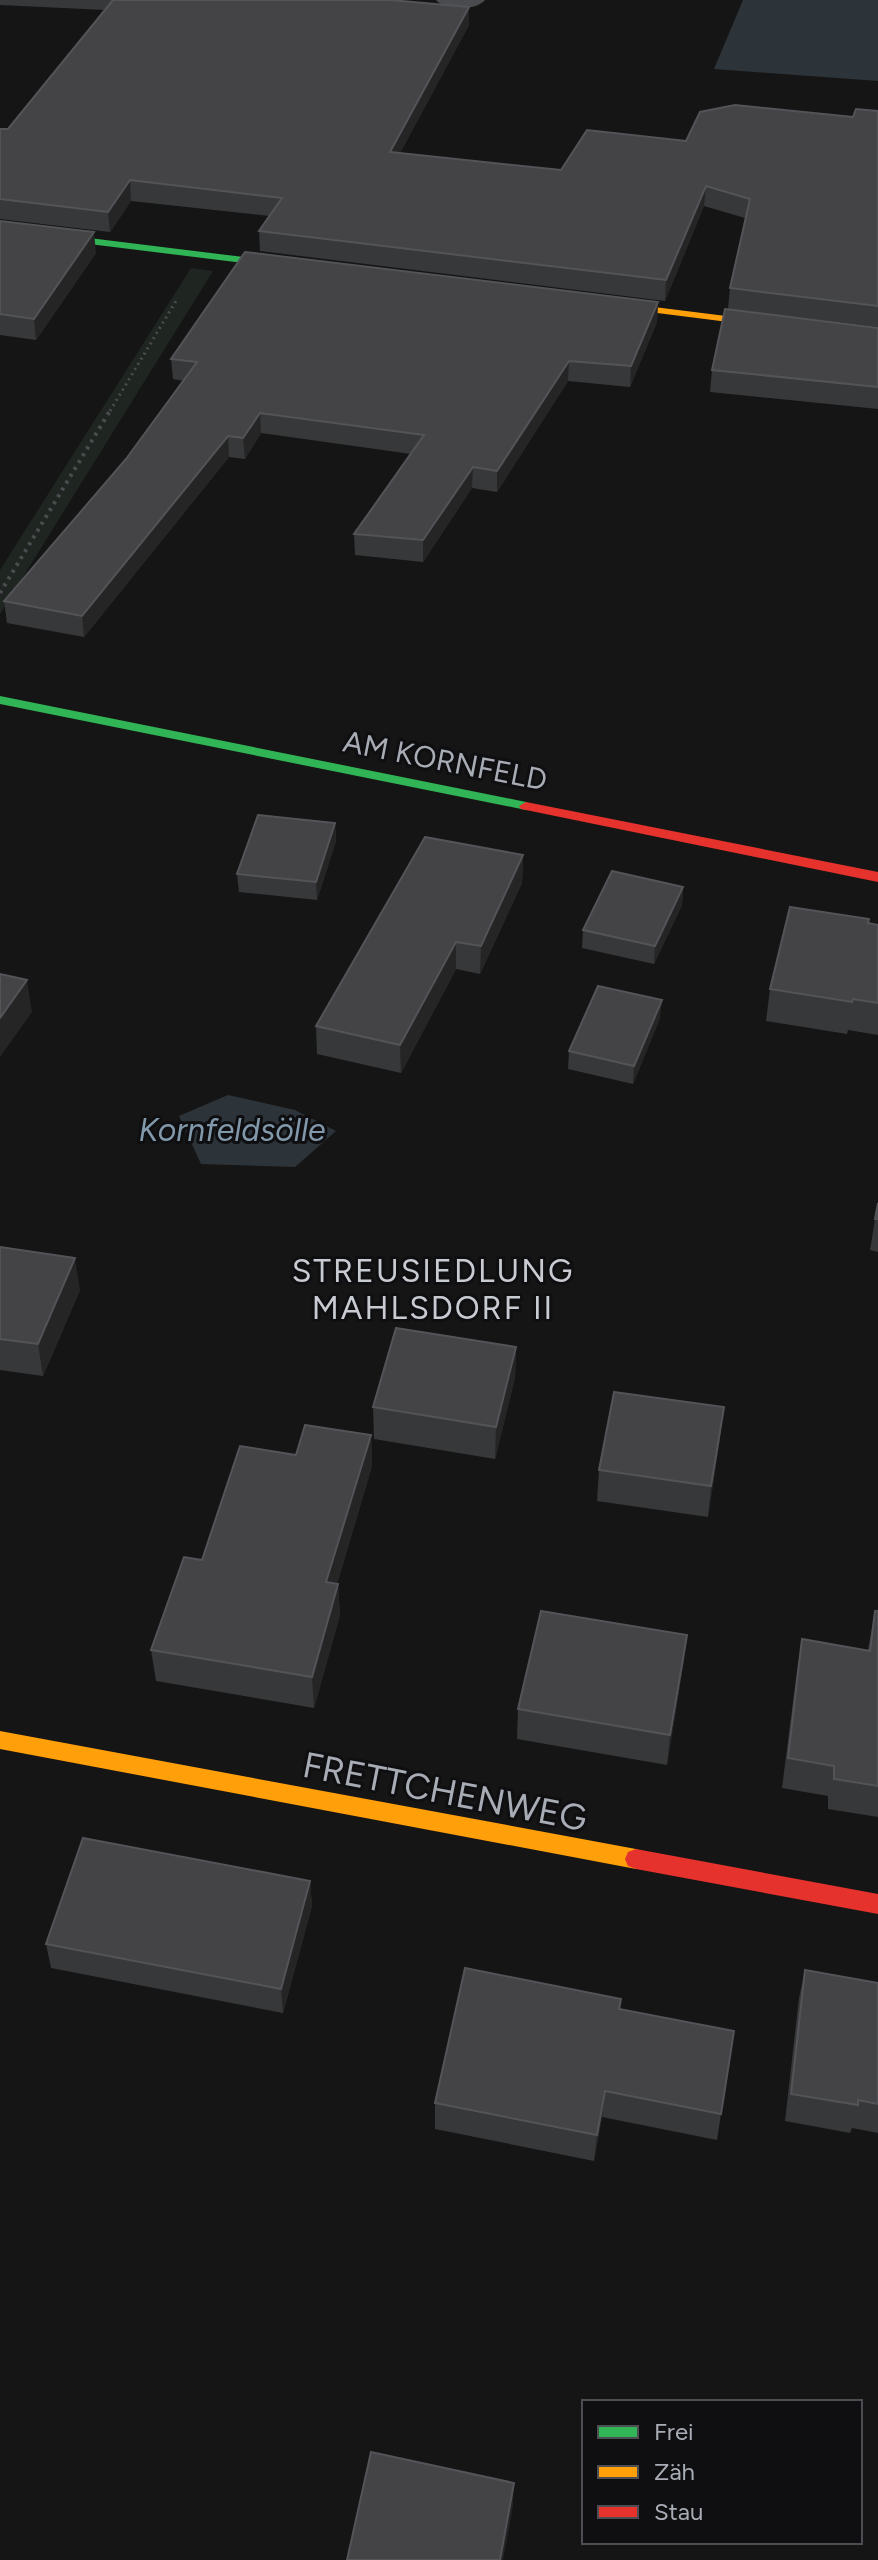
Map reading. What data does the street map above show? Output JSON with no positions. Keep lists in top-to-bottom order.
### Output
{
  "streets": {
    "street": ["AM KORNFELD", "FRETTCHENWEG"]
  },
  "districts": ["STREUSIEDLUNG MAHLSDORF II"],
  "water": ["Kornfeldsölle"],
  "legend": ["Frei", "Zäh", "Stau"]
}
